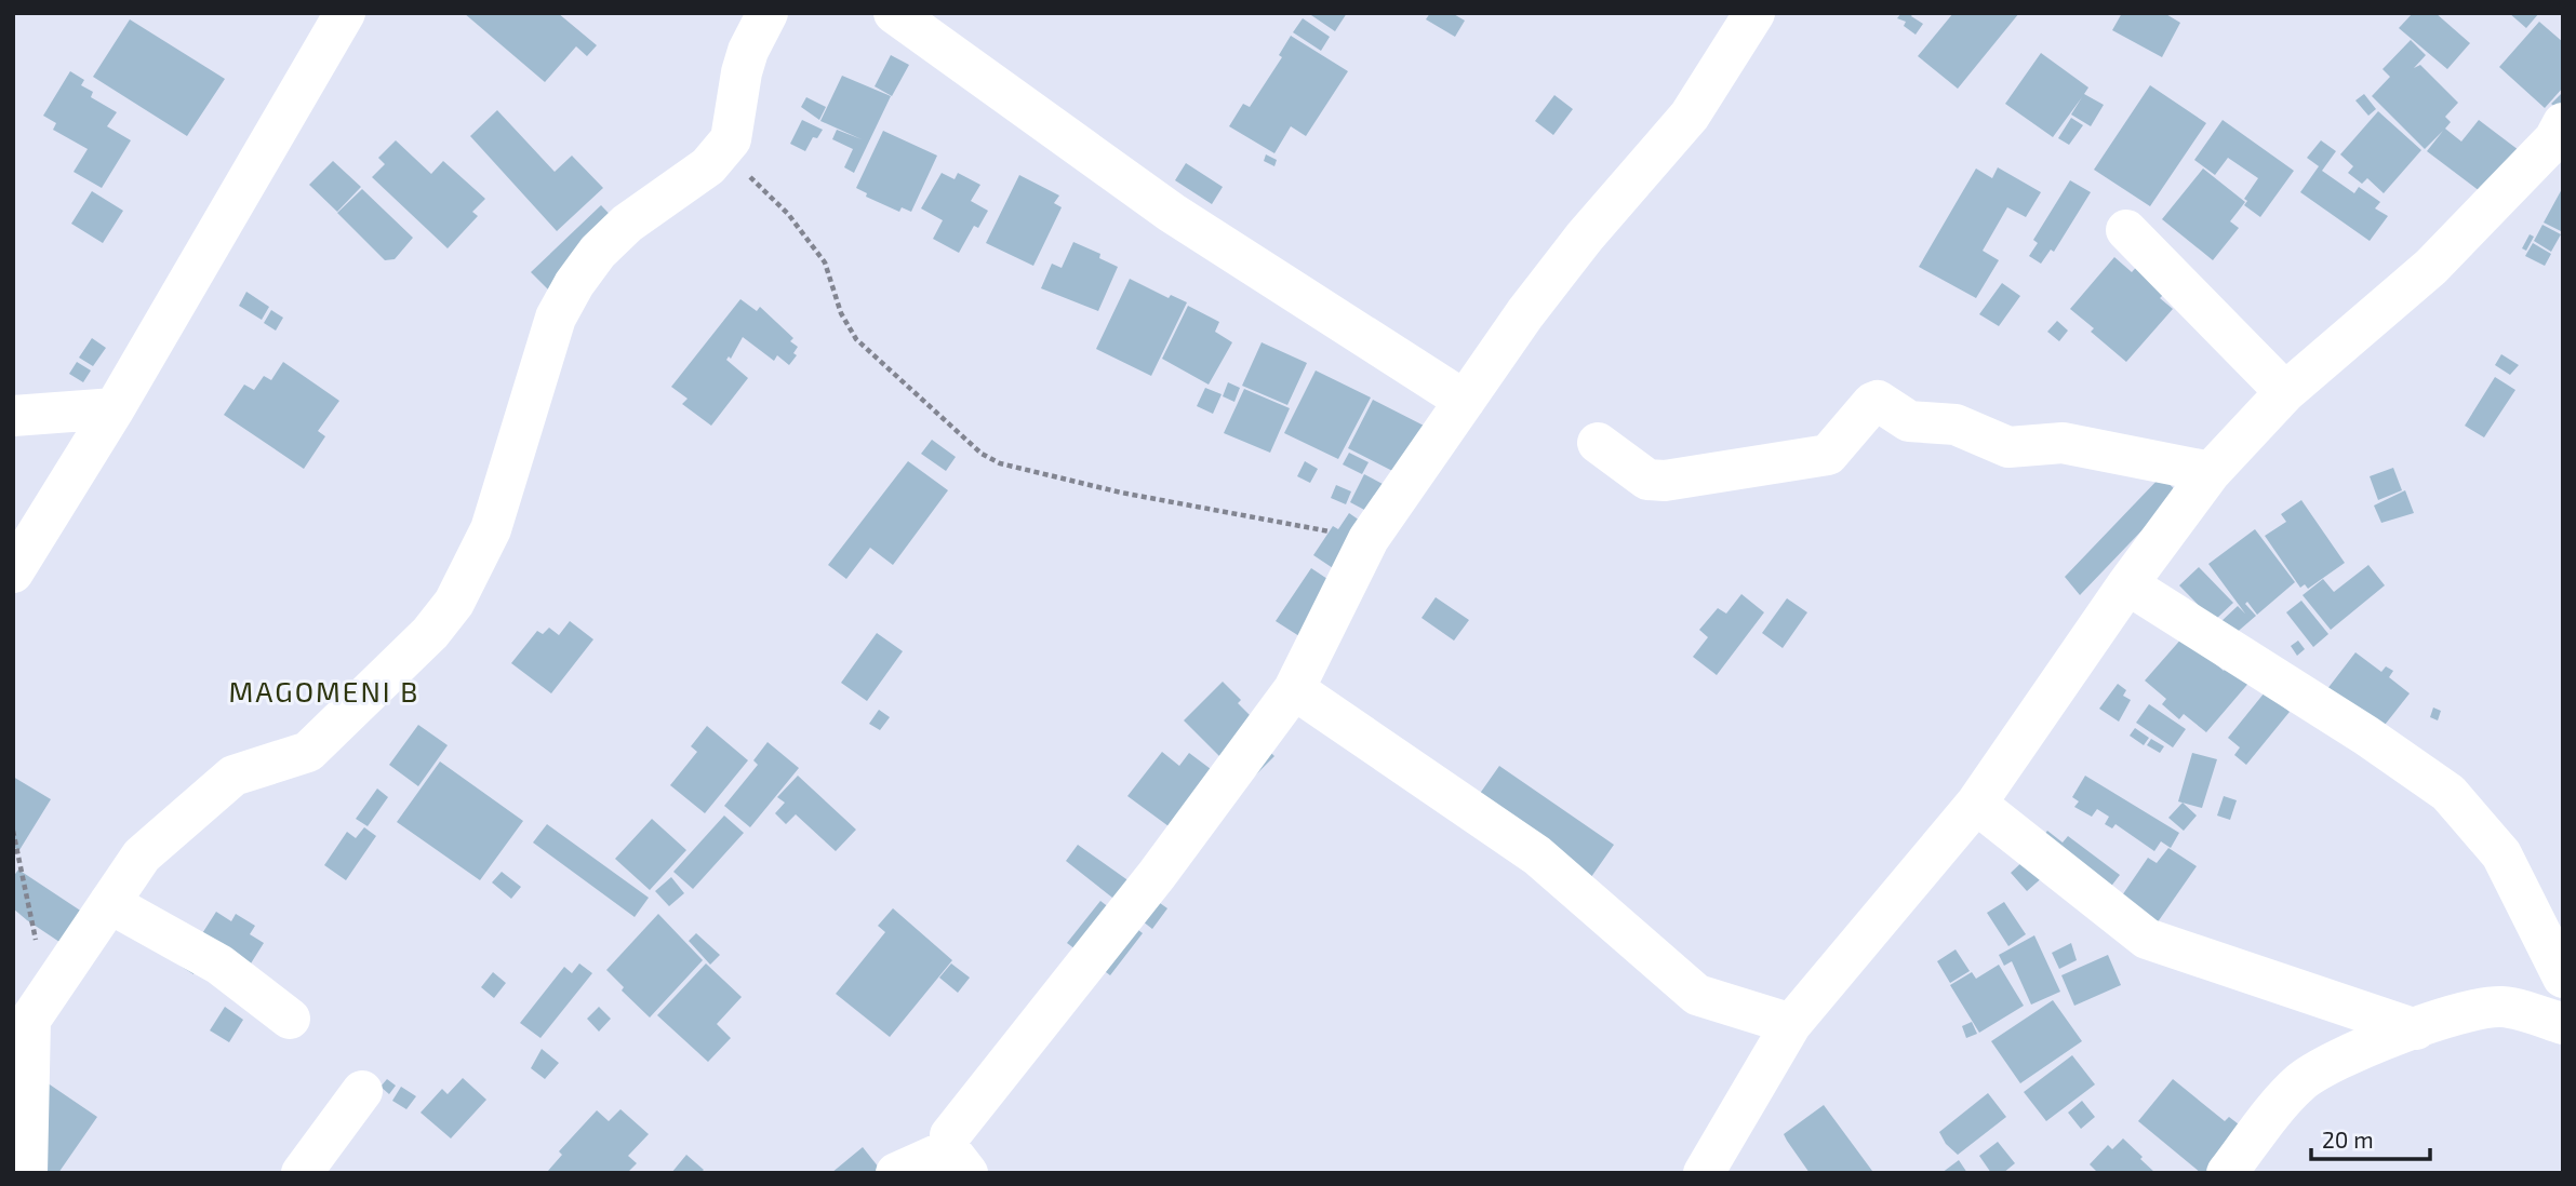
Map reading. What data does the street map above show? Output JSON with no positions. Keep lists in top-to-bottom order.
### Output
{
  "districts": ["MAGOMENI B"],
  "scale_bar": "20 m"
}
